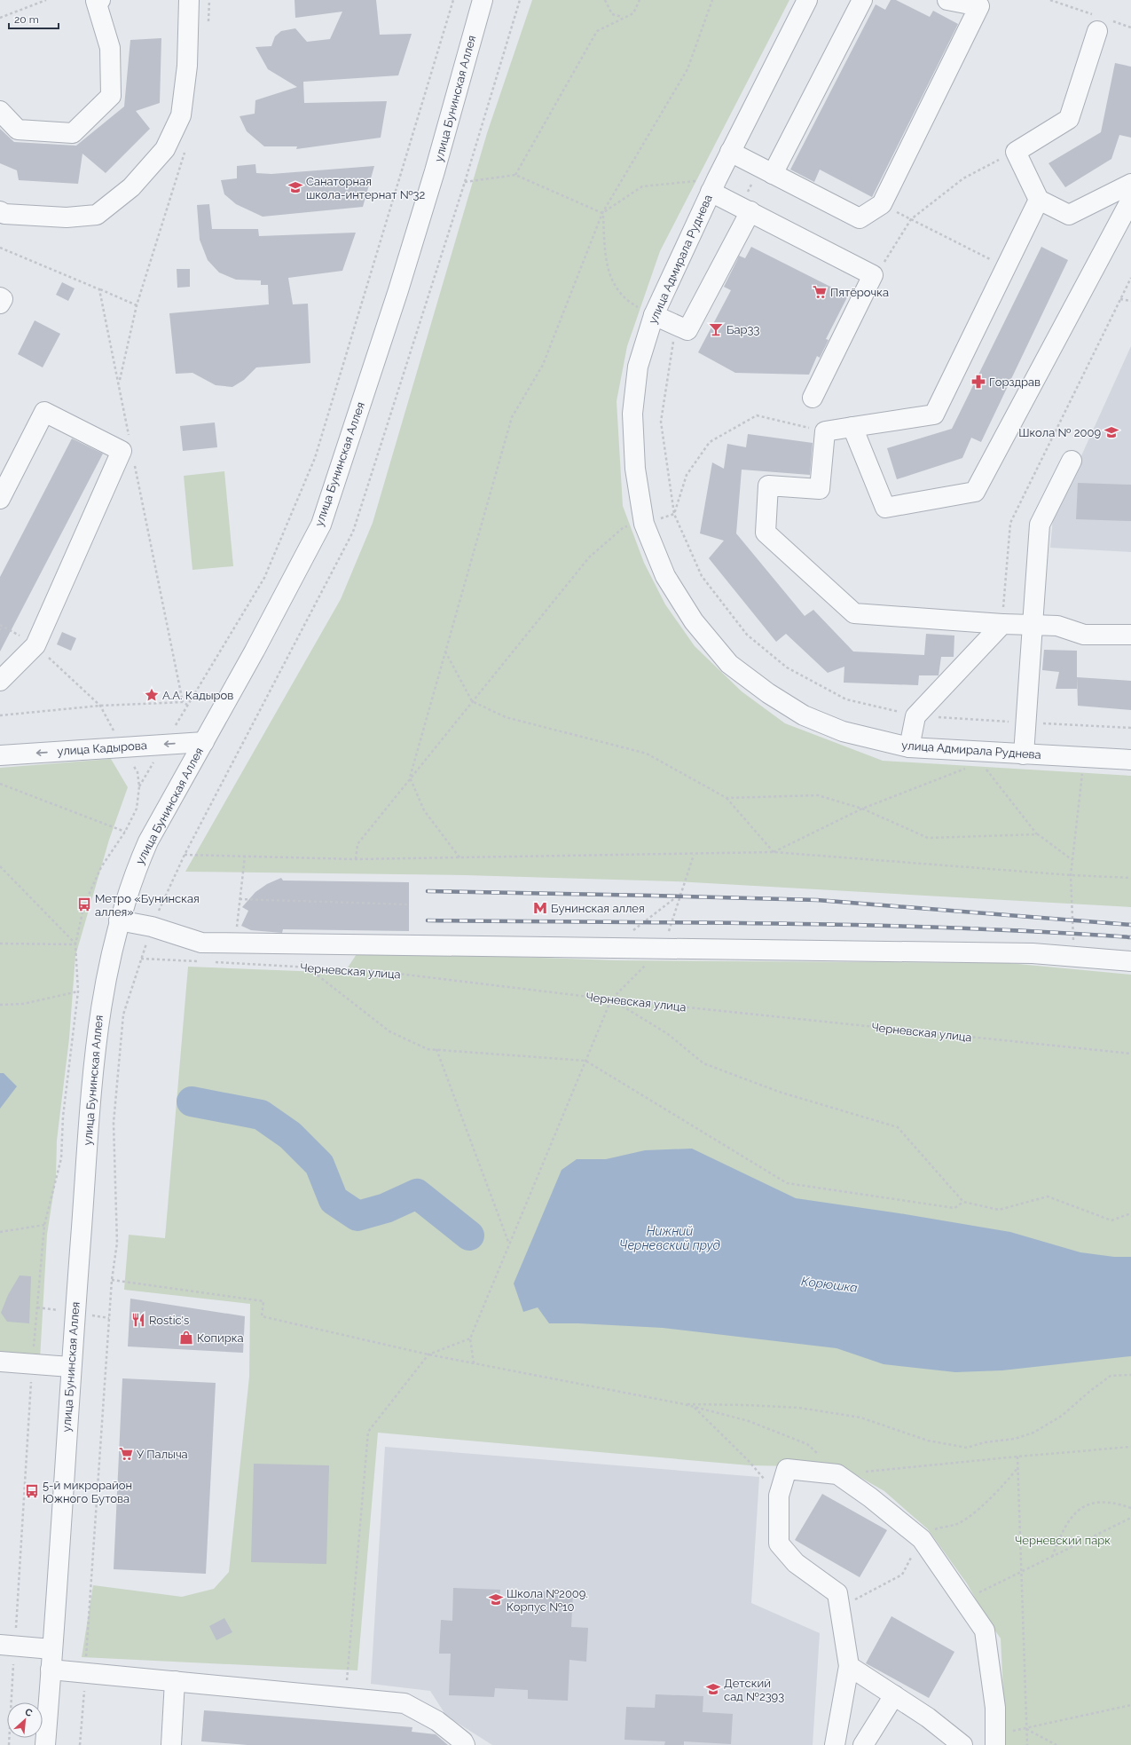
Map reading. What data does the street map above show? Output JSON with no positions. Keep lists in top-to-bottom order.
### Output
{
  "streets": {
    "street": ["улица Бунинская Аллея", "улица Адмирала Руднева", "улица Кадырова"],
    "path": ["Черневская улица"]
  },
  "crossings": [
    ["улица Бунинская Аллея", "улица Кадырова"]
  ],
  "one_way": ["улица Кадырова"],
  "water": ["Нижний Черневский пруд", "Корюшка"],
  "parks": ["Черневский парк"],
  "places": {
    "school or university": [
      "Санаторная школа-интернат №32",
      "Школа № 2009",
      "Школа №2009. Корпус №10",
      "Детский сад №2393"
    ],
    "supermarket": ["Пятёрочка", "У Палыча"],
    "bar": ["Бар33"],
    "pharmacy": ["Горздрав"],
    "place": ["А.А. Кадыров"],
    "bus stop": ["Метро «Бунинская аллея»", "5-й микрорайон Южного Бутова"],
    "metro station": ["Бунинская аллея"],
    "restaurant": ["Rostic's"],
    "shop": ["Копирка"]
  },
  "scale_bar": "20 m",
  "north": "top right"
}
